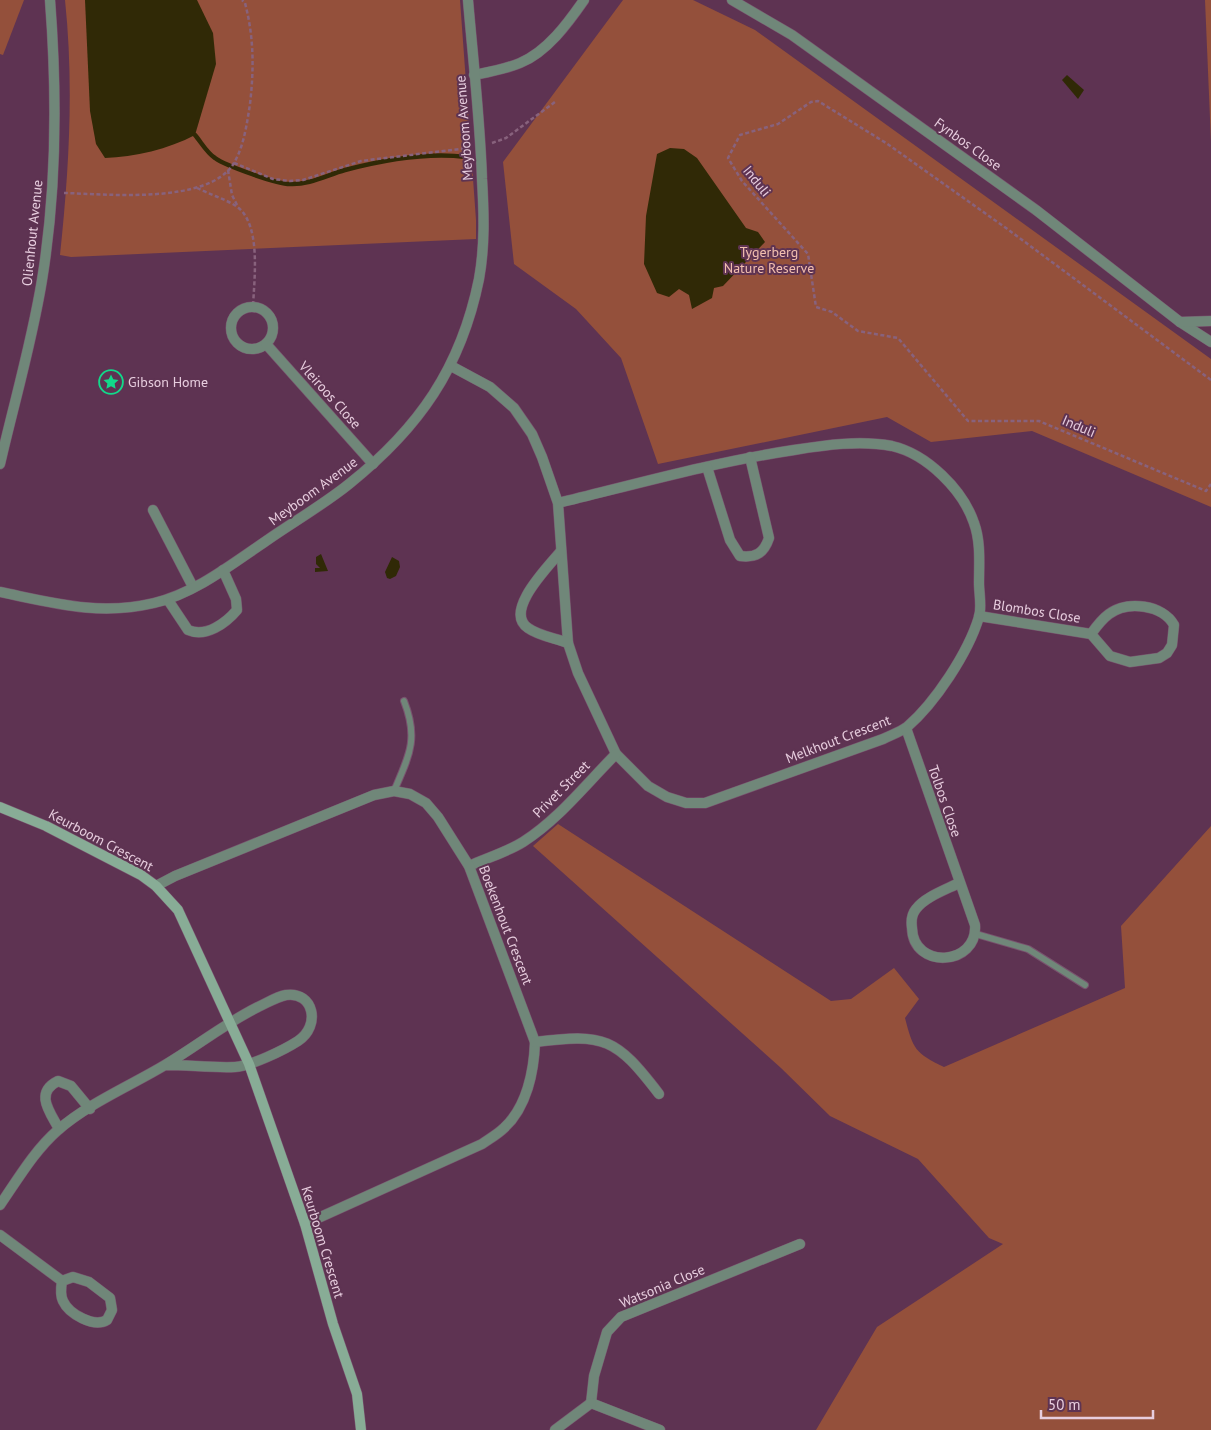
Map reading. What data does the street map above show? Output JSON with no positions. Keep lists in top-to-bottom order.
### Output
{
  "streets": {
    "street": [
      "Meyboom Avenue",
      "Fynbos Close",
      "Olienhout Avenue",
      "Vleiroos Close",
      "Blombos Close",
      "Melkhout Crescent",
      "Privet Street",
      "Tolbos Close",
      "Keurboom Crescent",
      "Boekenhout Crescent",
      "Watsonia Close"
    ],
    "path": ["Induli"]
  },
  "crossings": [
    ["Meyboom Avenue", "Vleiroos Close"],
    ["Meyboom Avenue", "Melkhout Crescent"],
    ["Blombos Close", "Melkhout Crescent"],
    ["Melkhout Crescent", "Privet Street"],
    ["Melkhout Crescent", "Tolbos Close"],
    ["Privet Street", "Boekenhout Crescent"],
    ["Keurboom Crescent", "Boekenhout Crescent"]
  ],
  "parks": ["Tygerberg Nature Reserve"],
  "places": {
    "place": ["Gibson Home"]
  },
  "scale_bar": "50 m"
}
